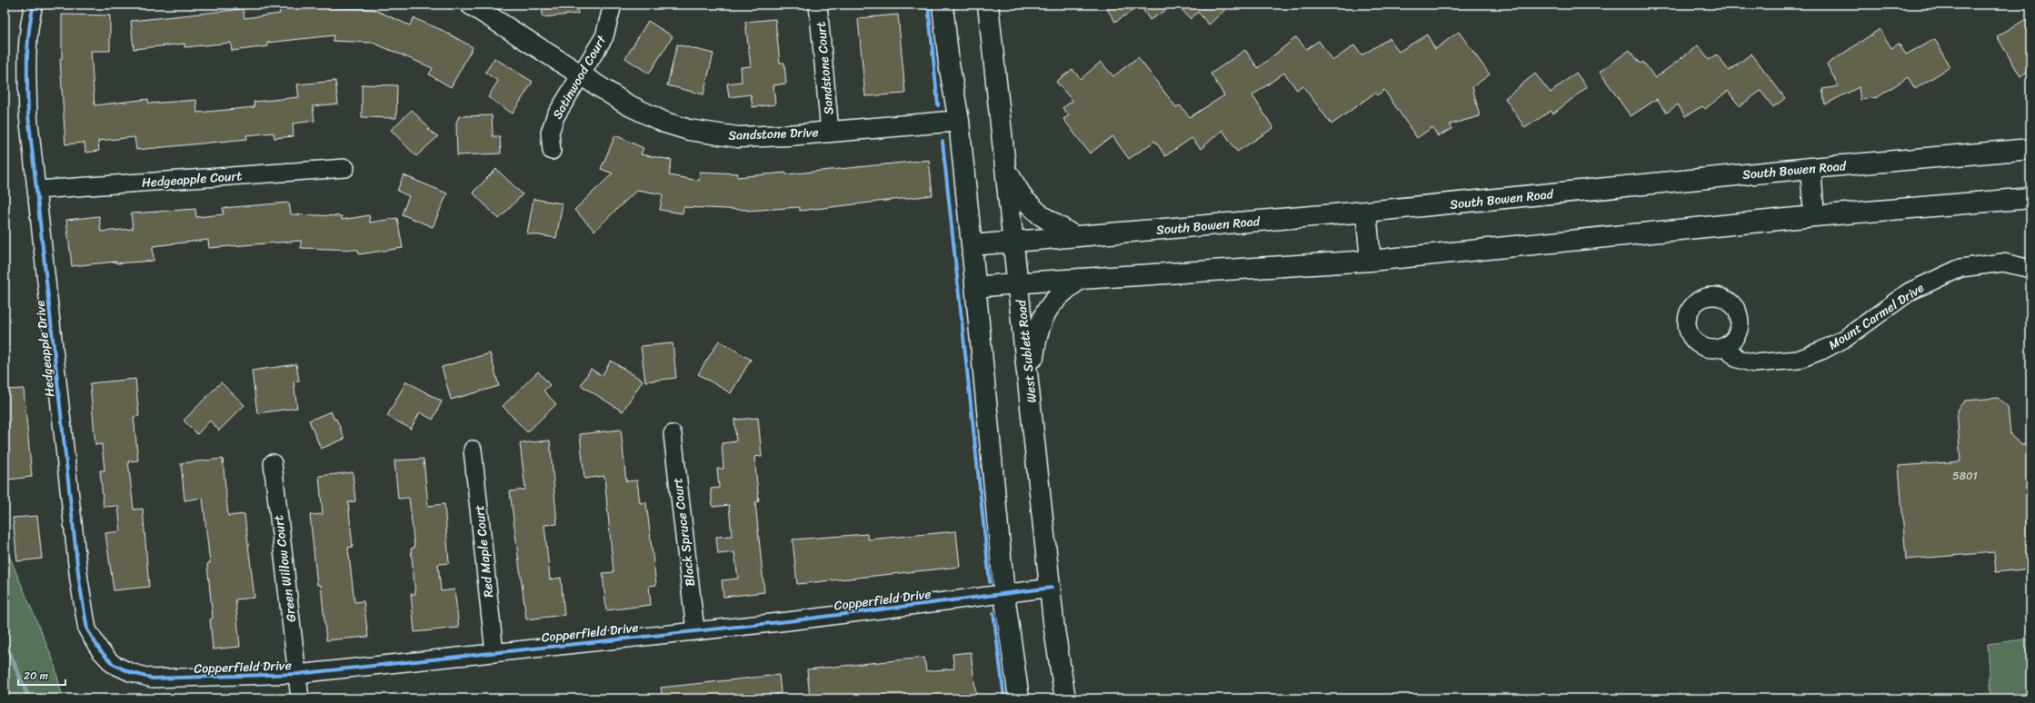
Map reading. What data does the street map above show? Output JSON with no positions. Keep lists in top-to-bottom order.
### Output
{
  "streets": {
    "main road": ["Sandstone Drive", "South Bowen Road", "West Sublett Road"],
    "street": [
      "Sandstone Court",
      "Satinwood Court",
      "Hedgeapple Court",
      "Mount Carmel Drive",
      "Hedgeapple Drive",
      "Black Spruce Court",
      "Red Maple Court",
      "Green Willow Court",
      "Copperfield Drive"
    ]
  },
  "crossings": [
    ["Sandstone Court", "Sandstone Drive"],
    ["Satinwood Court", "Sandstone Drive"],
    ["South Bowen Road", "West Sublett Road"],
    ["Hedgeapple Court", "Hedgeapple Drive"],
    ["Hedgeapple Drive", "Copperfield Drive"],
    ["West Sublett Road", "Copperfield Drive"],
    ["Black Spruce Court", "Copperfield Drive"],
    ["Red Maple Court", "Copperfield Drive"],
    ["Green Willow Court", "Copperfield Drive"]
  ],
  "house_numbers": ["5801"],
  "scale_bar": "20 m"
}
